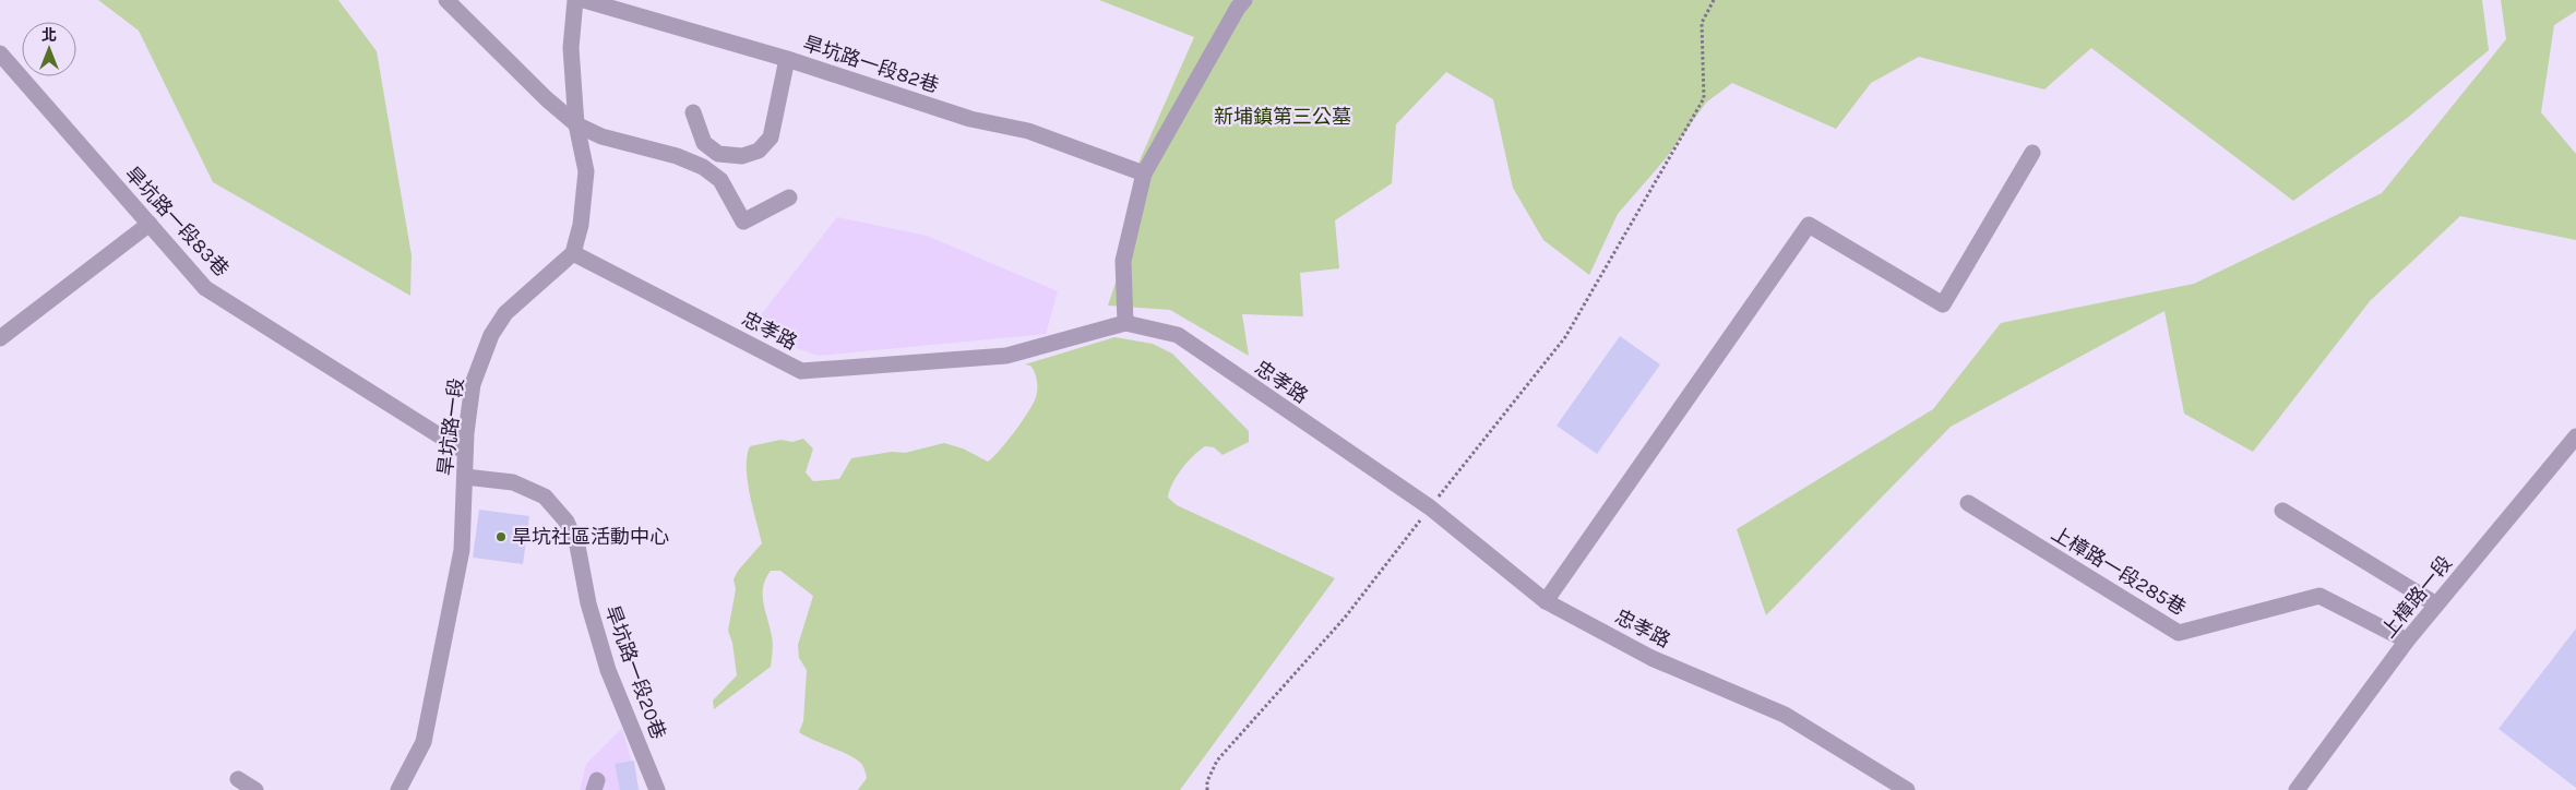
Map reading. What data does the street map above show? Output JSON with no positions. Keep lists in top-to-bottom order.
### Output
{
  "streets": {
    "street": [
      "旱坑路一段82巷",
      "旱坑路一段83巷",
      "忠孝路",
      "旱坑路一段",
      "上樟路一段285巷",
      "上樟路一段",
      "旱坑路一段20巷"
    ]
  },
  "crossings": [
    ["旱坑路一段83巷", "旱坑路一段"],
    ["忠孝路", "旱坑路一段"],
    ["旱坑路一段", "旱坑路一段20巷"],
    ["上樟路一段285巷", "上樟路一段"]
  ],
  "parks": ["新埔鎮第三公墓"],
  "places": ["旱坑社區活動中心"],
  "north": "top"
}
